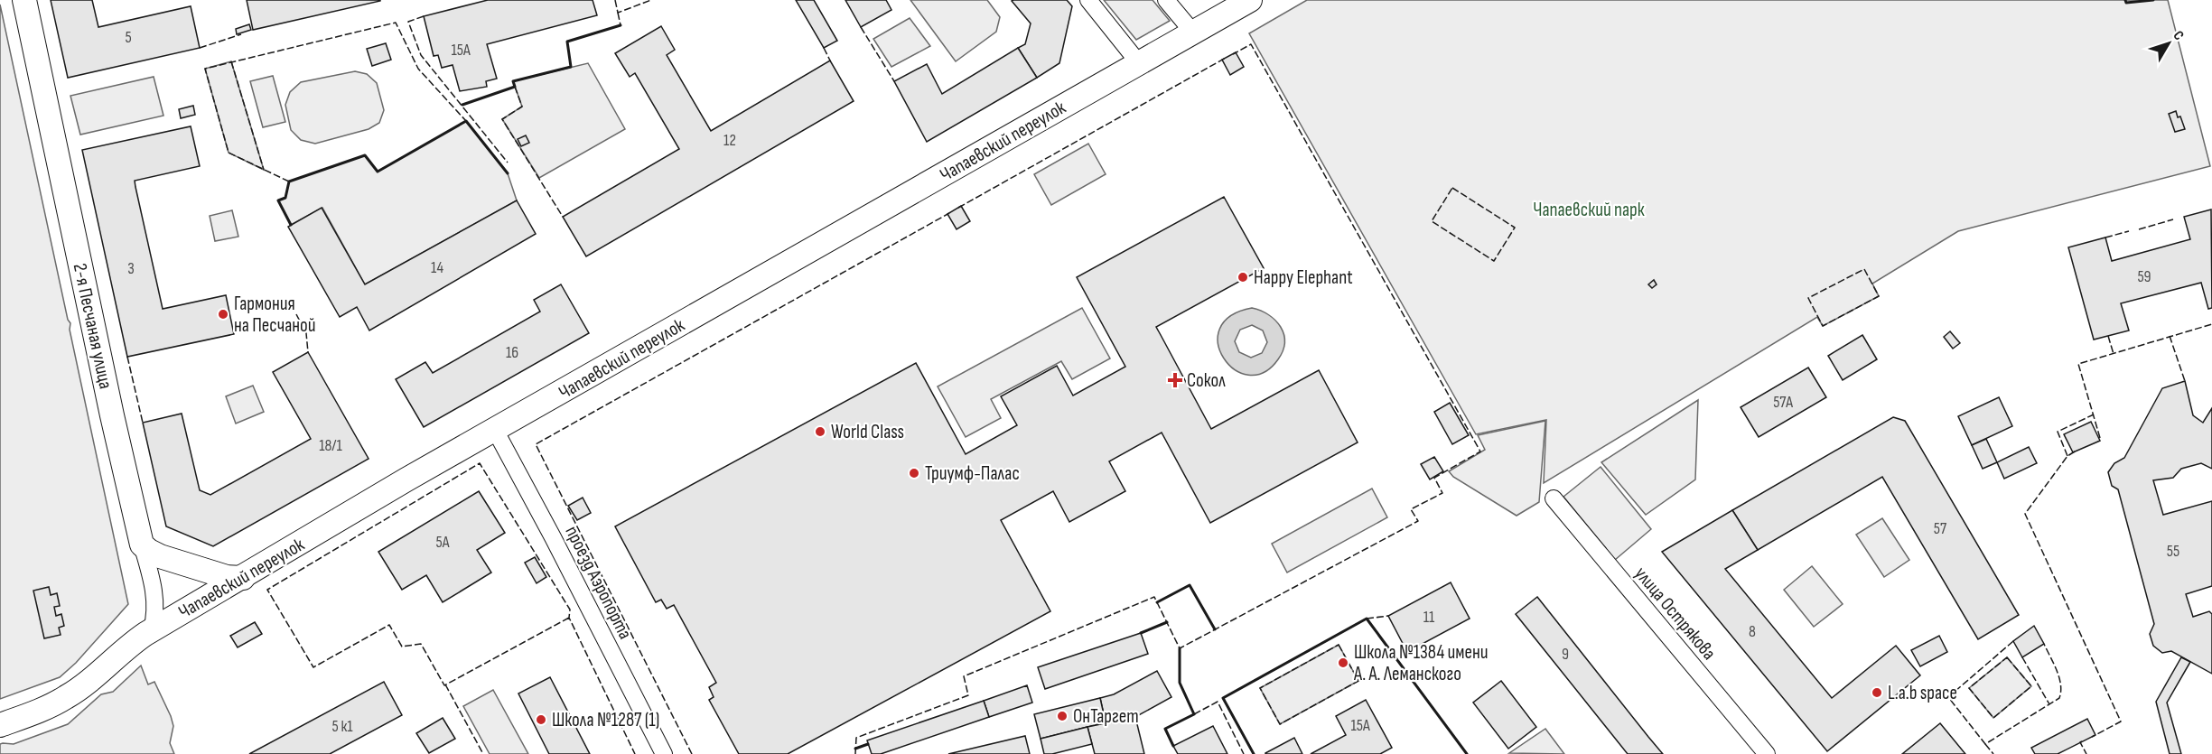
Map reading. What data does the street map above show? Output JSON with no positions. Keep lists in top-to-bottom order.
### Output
{
  "streets": {
    "street": [
      "Чапаевский переулок",
      "2-я Песчаная улица",
      "проезд Аэропорта",
      "улица Острякова"
    ]
  },
  "crossings": [
    ["Чапаевский переулок", "проезд Аэропорта"]
  ],
  "parks": ["Чапаевский парк"],
  "places": {
    "other": [
      "Happy Elephant",
      "Гармония на Песчаной",
      "World Class",
      "Триумф-Палас",
      "Школа №1384 имени А. А. Леманского",
      "L.a.b space",
      "ОнТаргет",
      "Школа №1287 (1)"
    ],
    "health": ["Сокол"]
  },
  "house_numbers": [
    "5",
    "15А",
    "12",
    "14",
    "3",
    "59",
    "16",
    "57А",
    "18/1",
    "57",
    "5А",
    "55",
    "11",
    "8",
    "9",
    "15А",
    "5 к1"
  ],
  "north": "top right"
}
